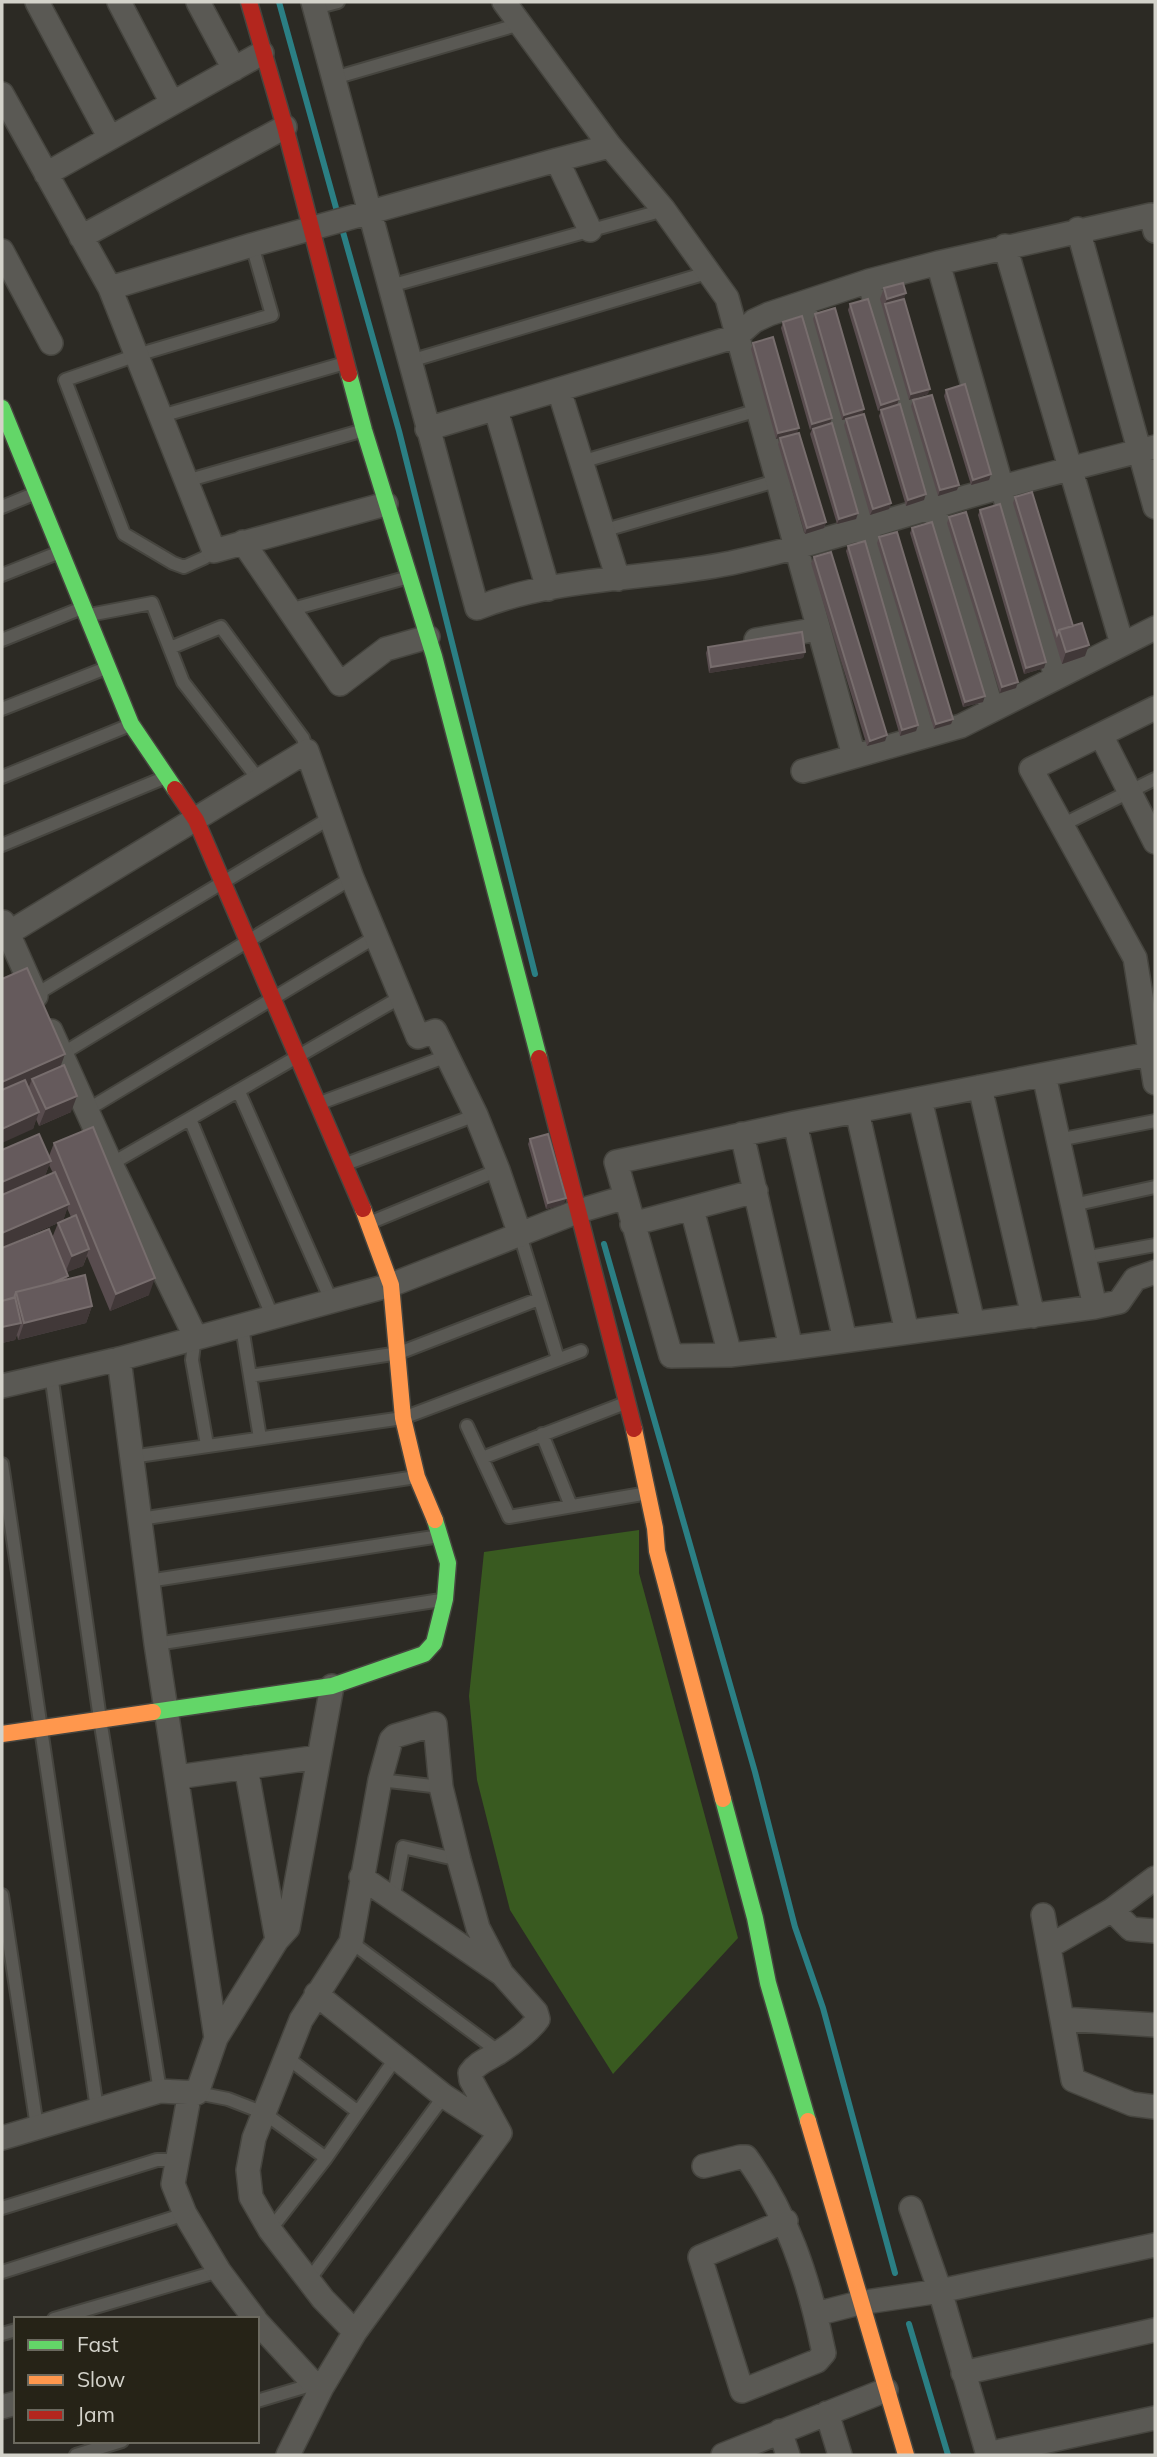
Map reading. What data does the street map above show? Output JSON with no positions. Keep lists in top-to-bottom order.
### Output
{
  "legend": ["Fast", "Slow", "Jam"]
}
